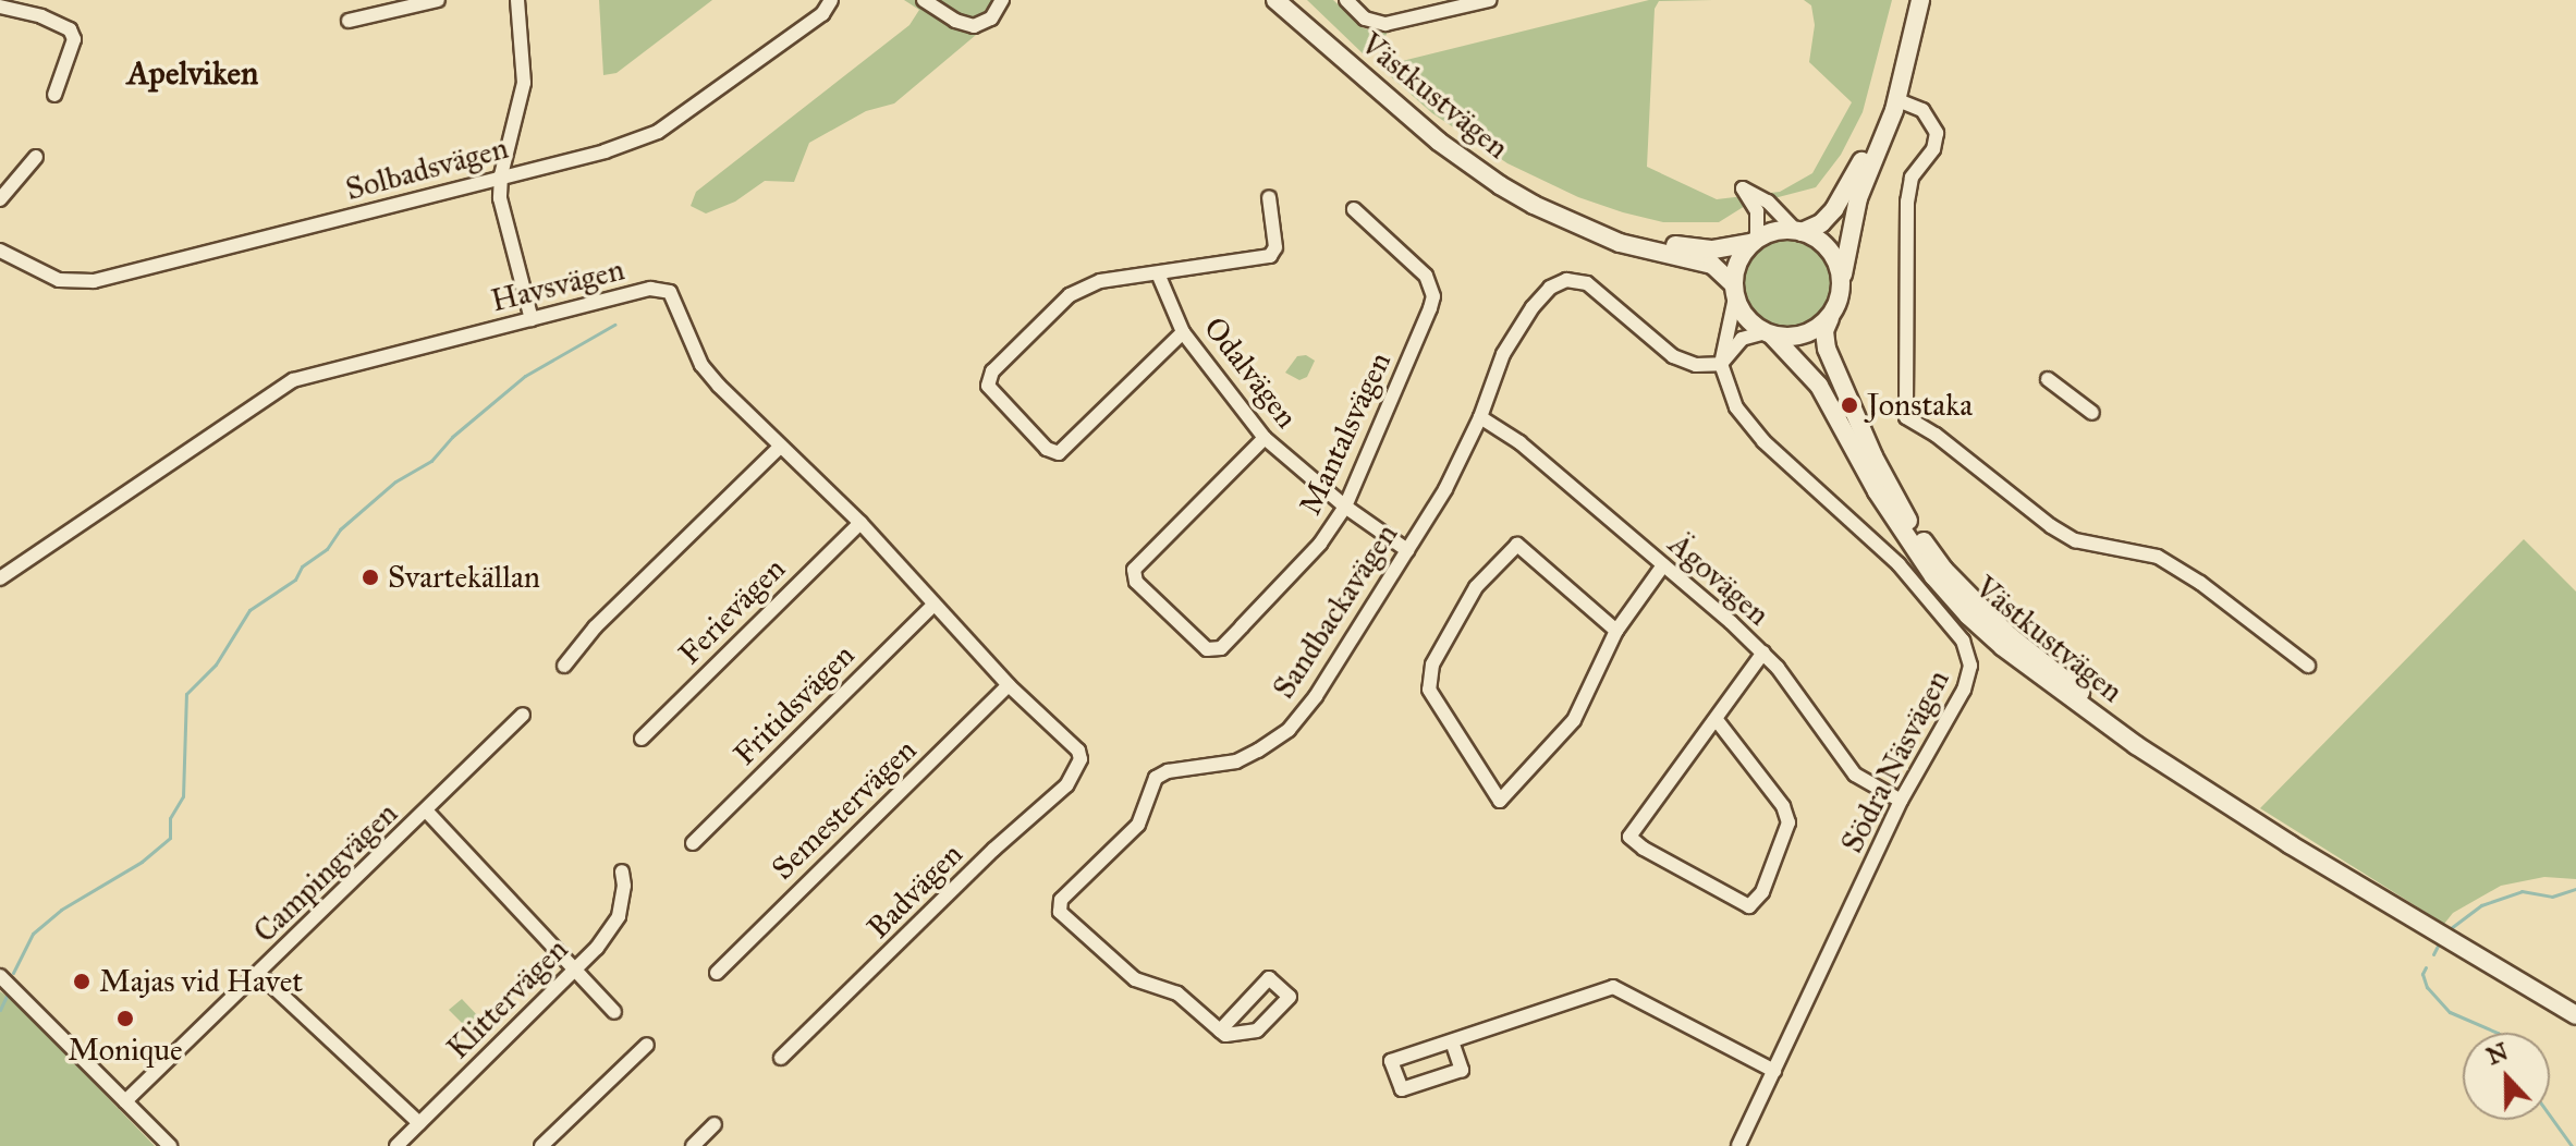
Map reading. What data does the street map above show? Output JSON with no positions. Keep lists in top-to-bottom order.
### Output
{
  "streets": {
    "main road": ["Västkustvägen"],
    "street": [
      "Solbadsvägen",
      "Havsvägen",
      "Odalvägen",
      "Mantalsvägen",
      "Ägovägen",
      "Ferievägen",
      "Sandbackavägen",
      "Fritidsvägen",
      "Södra Näsvägen",
      "Semestervägen",
      "Campingvägen",
      "Badvägen",
      "Klittervägen"
    ]
  },
  "crossings": [
    ["Havsvägen", "Ferievägen"],
    ["Havsvägen", "Fritidsvägen"],
    ["Havsvägen", "Semestervägen"],
    ["Havsvägen", "Badvägen"],
    ["Odalvägen", "Mantalsvägen"],
    ["Odalvägen", "Sandbackavägen"],
    ["Ägovägen", "Sandbackavägen"],
    ["Ägovägen", "Södra Näsvägen"],
    ["Sandbackavägen", "Södra Näsvägen"]
  ],
  "districts": ["Apelviken"],
  "places": [
    "Jonstaka",
    "Svartekällan",
    "Majas vid Havet",
    "Monique"
  ],
  "north": "top"
}
